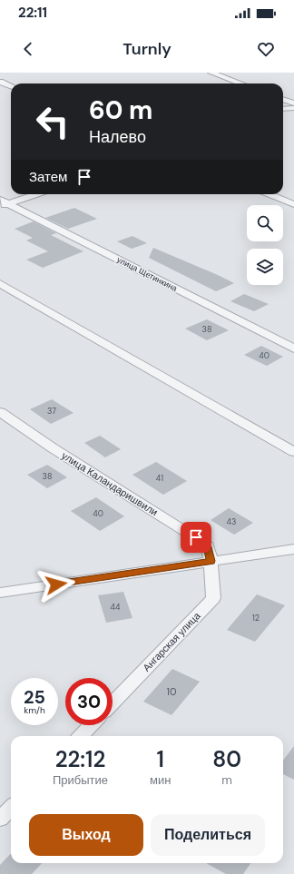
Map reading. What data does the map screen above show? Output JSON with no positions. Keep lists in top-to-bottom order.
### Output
{
  "streets": {
    "street": ["улица Щетинкина", "улица Каландаришвили", "Ангарская улица"]
  },
  "crossings": [
    ["улица Каландаришвили", "Ангарская улица"]
  ],
  "house_numbers": [
    "38",
    "40",
    "37",
    "38",
    "41",
    "40",
    "43",
    "44",
    "12",
    "10"
  ],
  "page": {
    "status": "22:11",
    "header": "Turnly",
    "turn": ["60 m", "Налево"],
    "then": "Затем",
    "speed": "25 km/h",
    "limit": "30",
    "eta": [
      "22:12",
      "Прибытие",
      "1",
      "мин",
      "80",
      "m"
    ],
    "buttons": ["Выход", "Поделиться"]
  }
}
